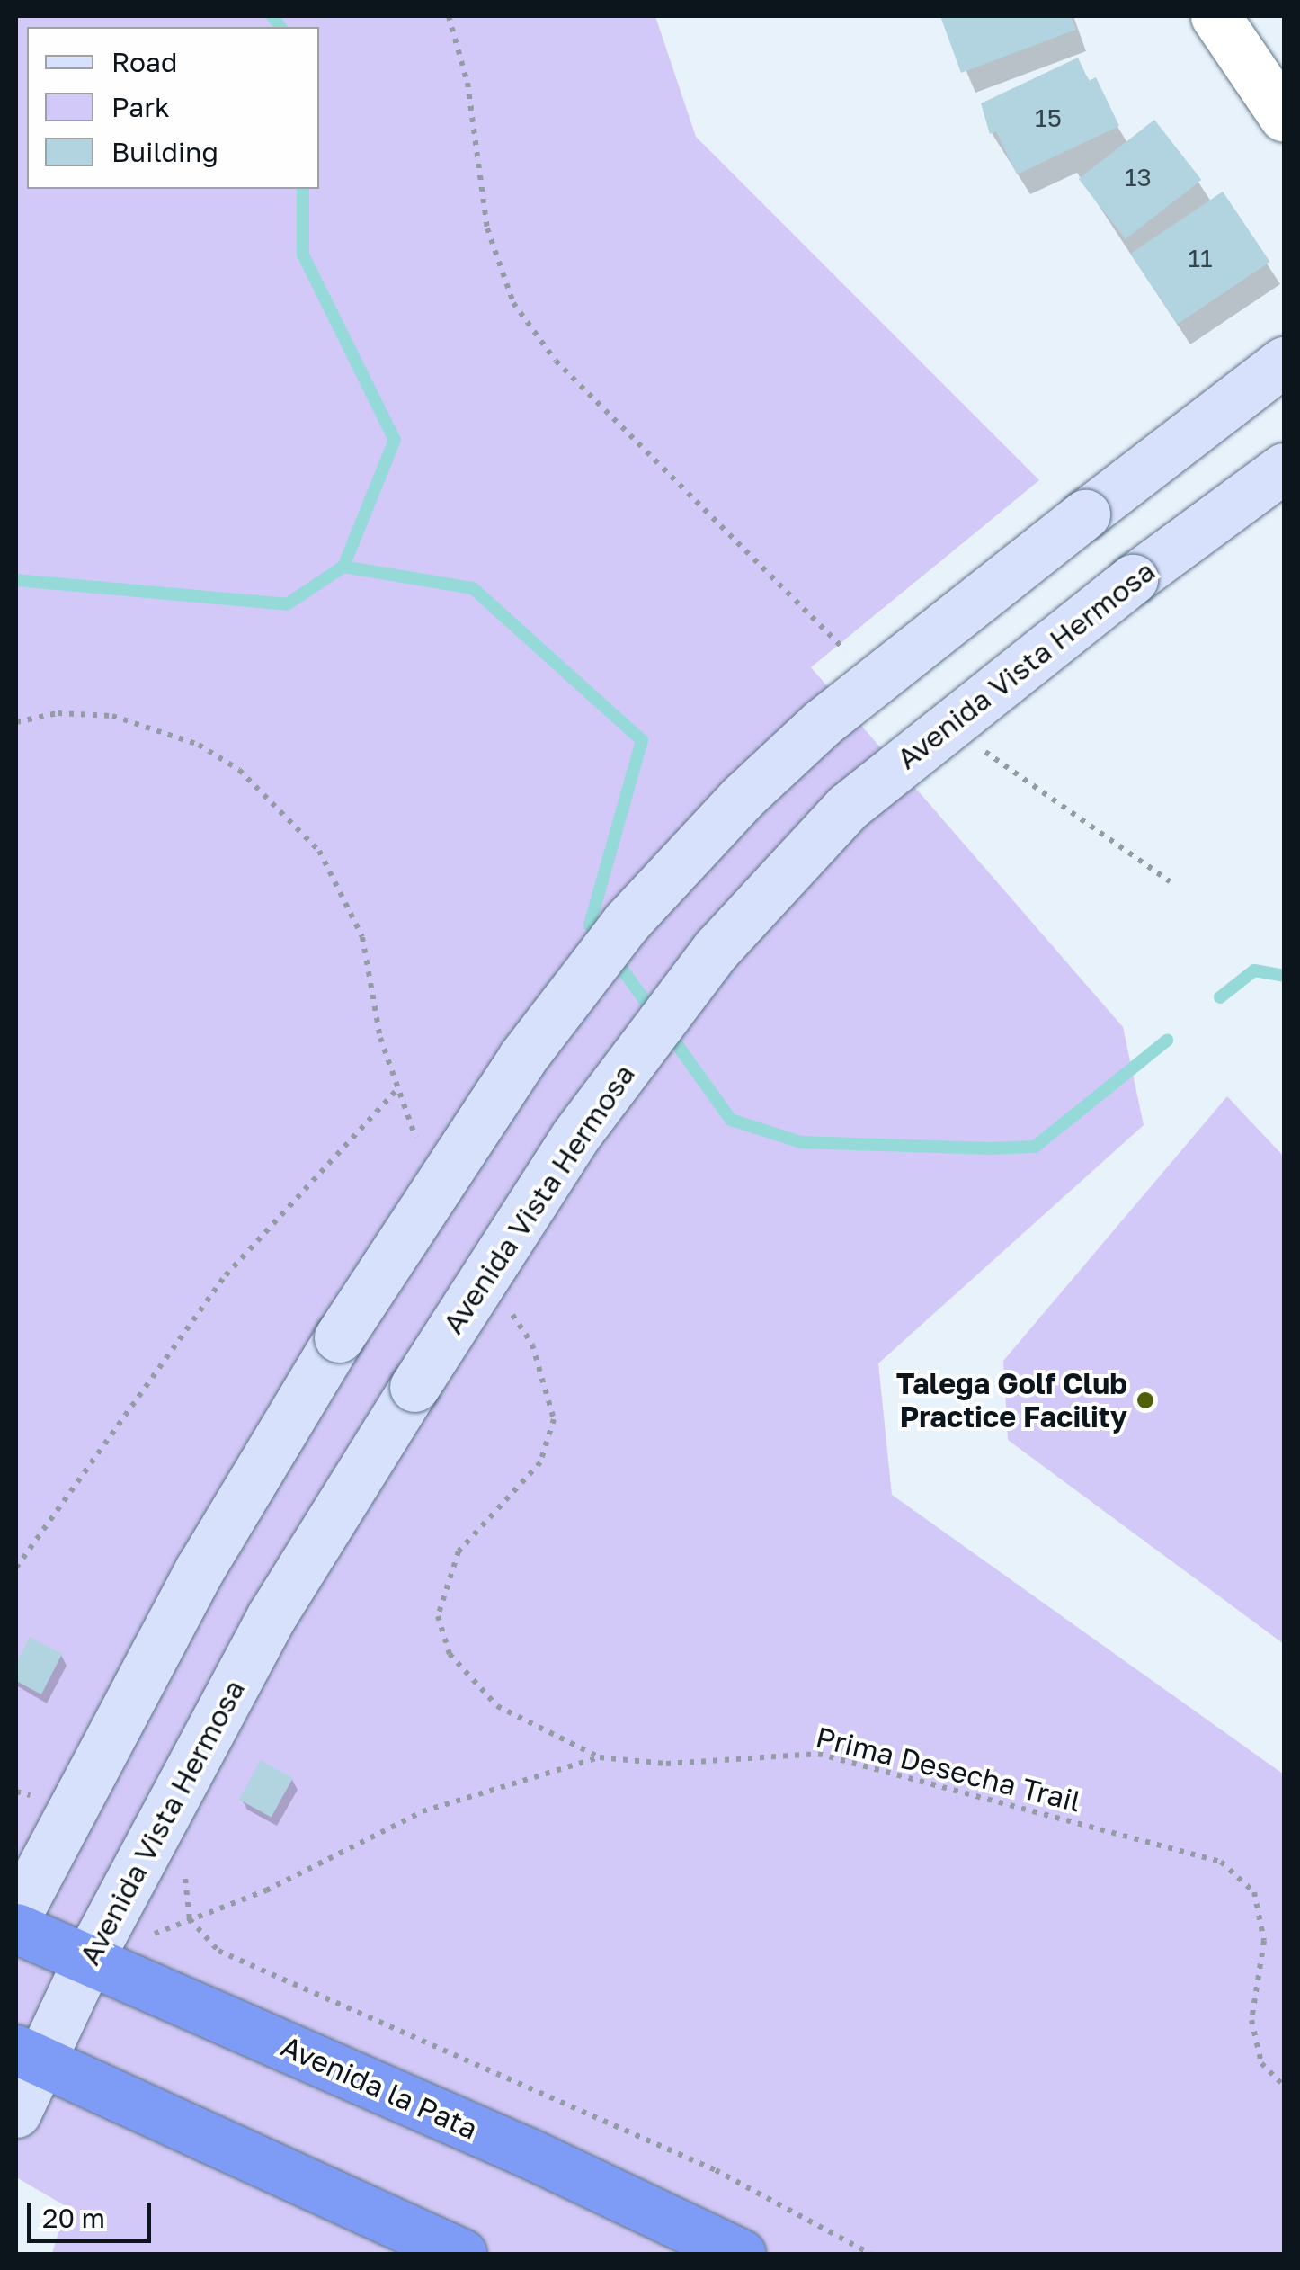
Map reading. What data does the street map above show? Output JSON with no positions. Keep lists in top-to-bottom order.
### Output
{
  "streets": {
    "highway": ["Avenida la Pata"],
    "main road": ["Avenida Vista Hermosa"],
    "path": ["Prima Desecha Trail"]
  },
  "crossings": [
    ["Avenida Vista Hermosa", "Avenida la Pata"]
  ],
  "places": ["Talega Golf Club Practice Facility"],
  "house_numbers": ["15", "13", "11"],
  "legend": ["Road", "Park", "Building"],
  "scale_bar": "20 m"
}
